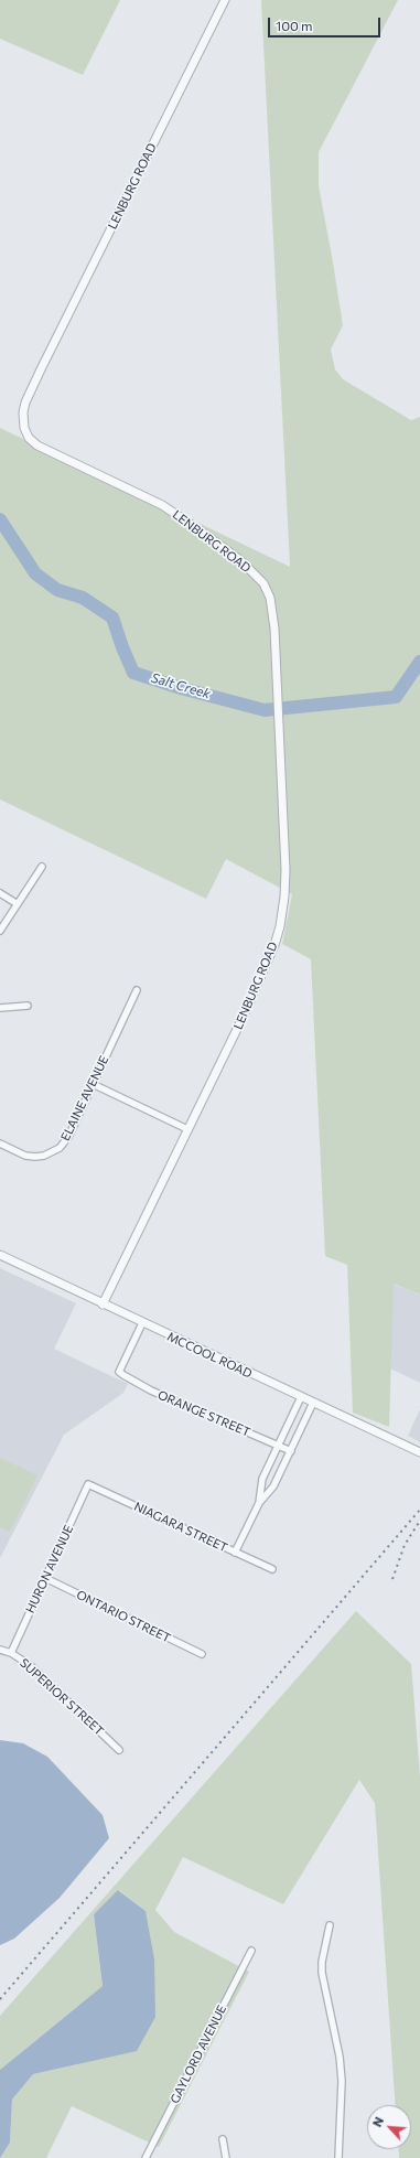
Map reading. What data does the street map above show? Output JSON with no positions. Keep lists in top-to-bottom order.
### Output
{
  "streets": {
    "street": [
      "LENBURG ROAD",
      "ELAINE AVENUE",
      "MCCOOL ROAD",
      "ORANGE STREET",
      "NIAGARA STREET",
      "HURON AVENUE",
      "ONTARIO STREET",
      "SUPERIOR STREET",
      "GAYLORD AVENUE"
    ]
  },
  "crossings": [
    ["LENBURG ROAD", "MCCOOL ROAD"],
    ["MCCOOL ROAD", "ORANGE STREET"],
    ["NIAGARA STREET", "HURON AVENUE"],
    ["HURON AVENUE", "ONTARIO STREET"],
    ["HURON AVENUE", "SUPERIOR STREET"]
  ],
  "water": ["Salt Creek"],
  "scale_bar": "100 m",
  "north": "top left"
}
